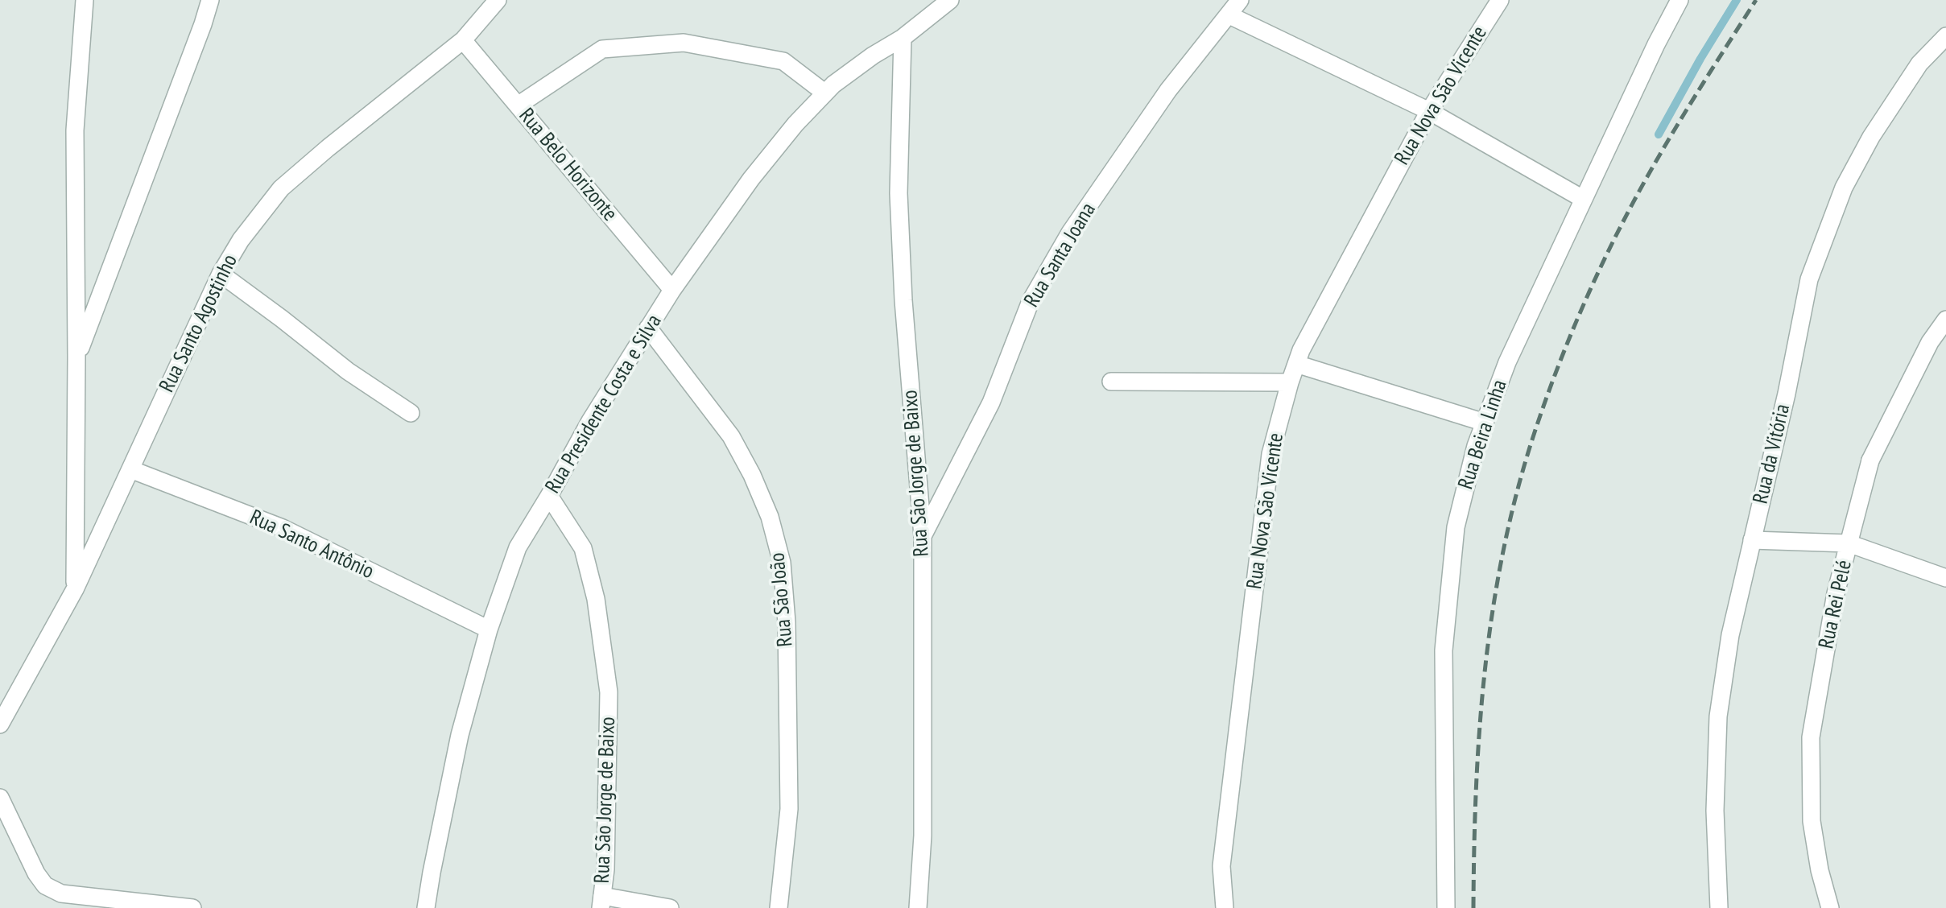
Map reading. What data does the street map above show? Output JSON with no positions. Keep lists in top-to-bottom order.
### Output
{
  "streets": {
    "street": [
      "Rua Nova São Vicente",
      "Rua Belo Horizonte",
      "Rua Santa Joana",
      "Rua Santo Agostinho",
      "Rua Presidente Costa e Silva",
      "Rua Beira Linha",
      "Rua da Vitória",
      "Rua São Jorge de Baixo",
      "Rua Santo Antônio",
      "Rua São João",
      "Rua Rei Pelé"
    ]
  },
  "crossings": [
    ["Rua Belo Horizonte", "Rua Santo Agostinho"],
    ["Rua Belo Horizonte", "Rua Presidente Costa e Silva"],
    ["Rua Santa Joana", "Rua São Jorge de Baixo"],
    ["Rua Santo Agostinho", "Rua Santo Antônio"],
    ["Rua Presidente Costa e Silva", "Rua São Jorge de Baixo"],
    ["Rua Presidente Costa e Silva", "Rua Santo Antônio"],
    ["Rua Presidente Costa e Silva", "Rua São João"]
  ]
}
